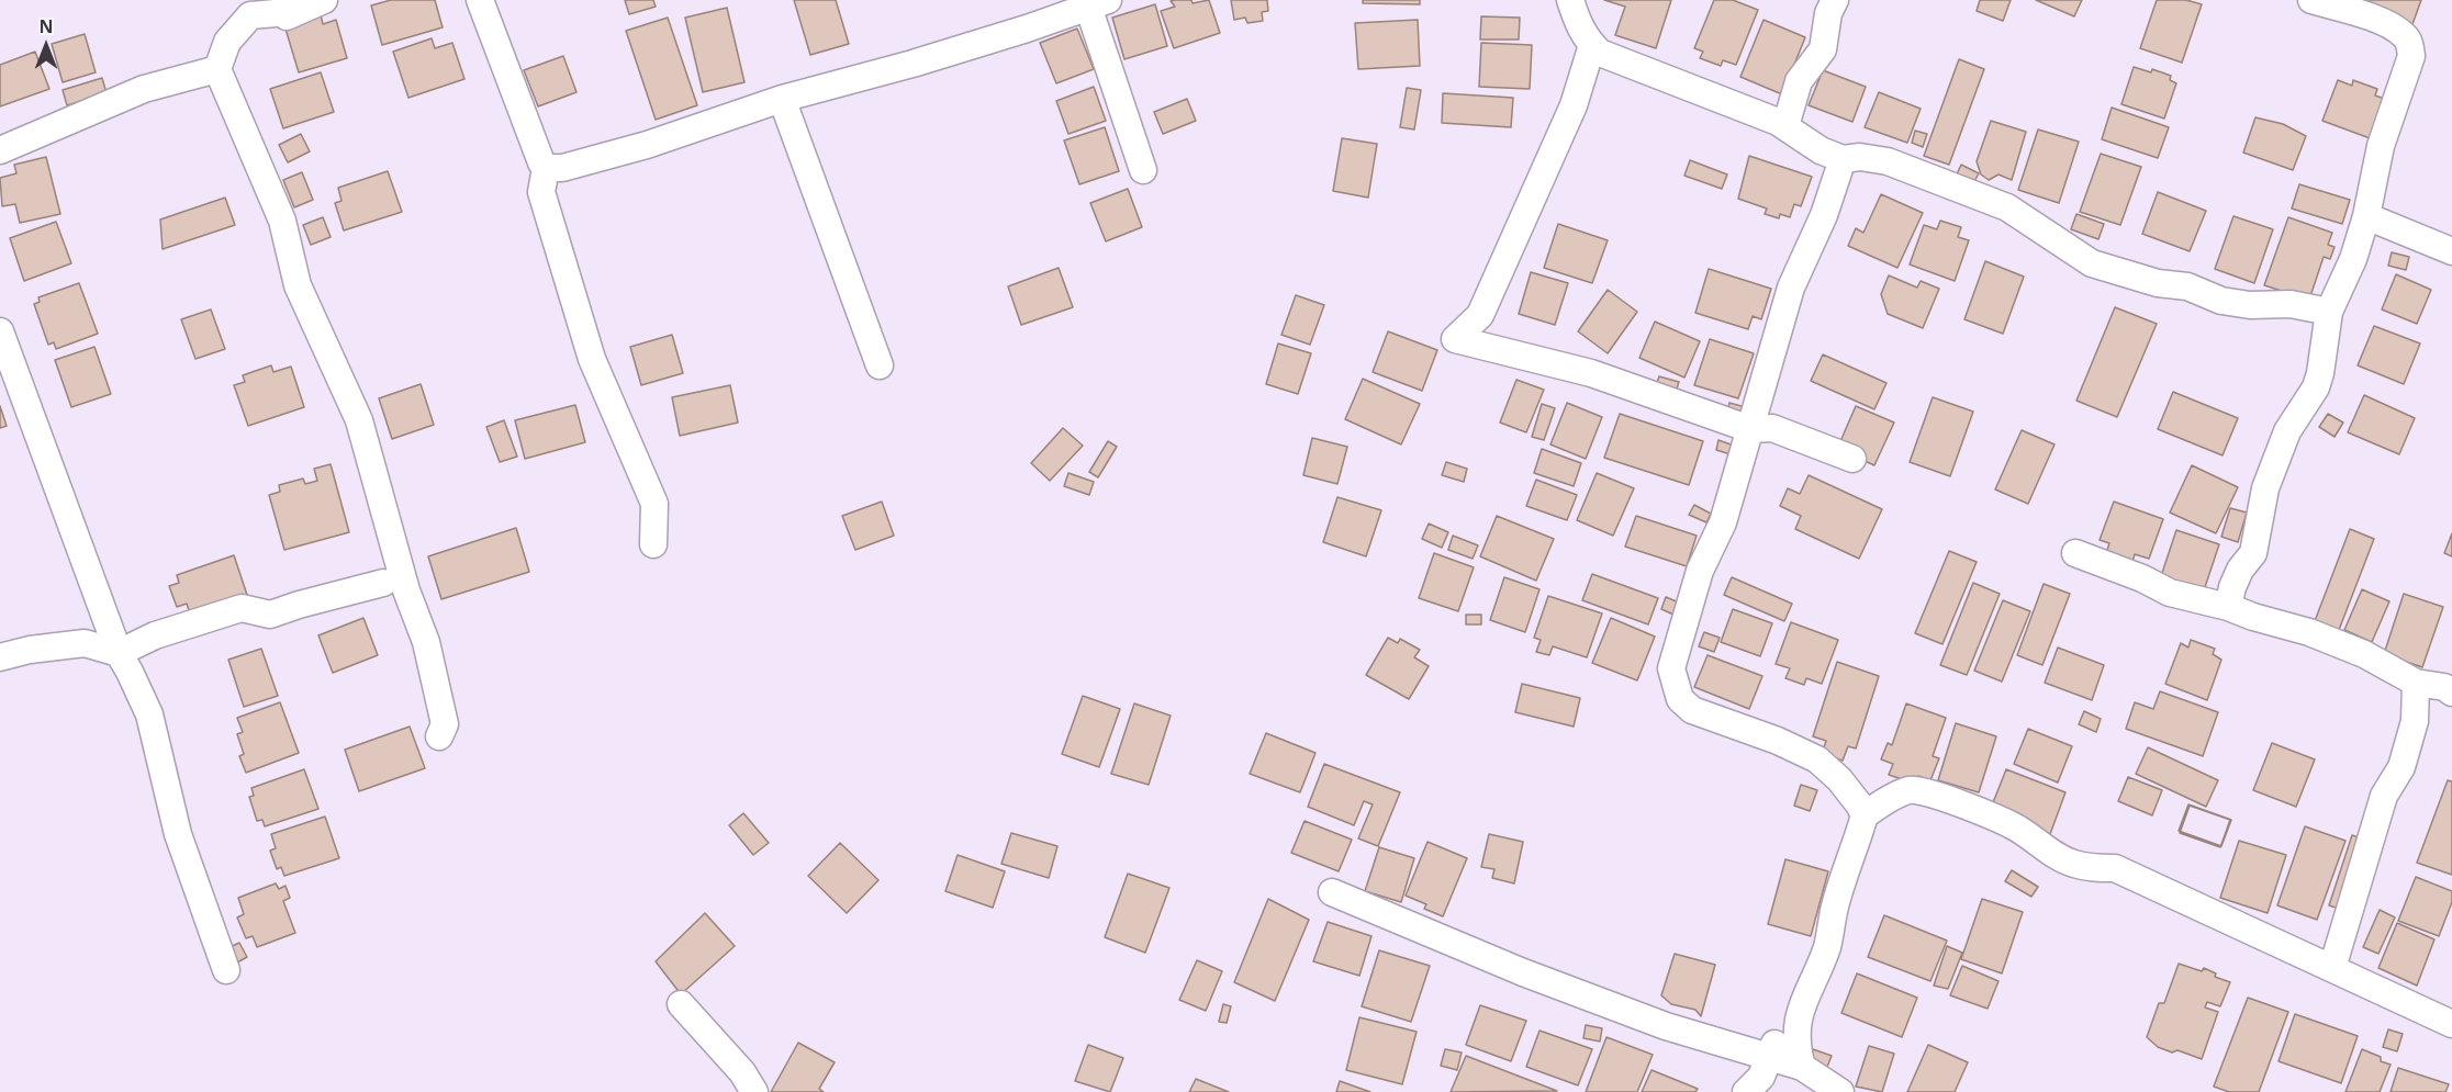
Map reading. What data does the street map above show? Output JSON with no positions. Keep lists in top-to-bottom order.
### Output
{
  "north": "top"
}
